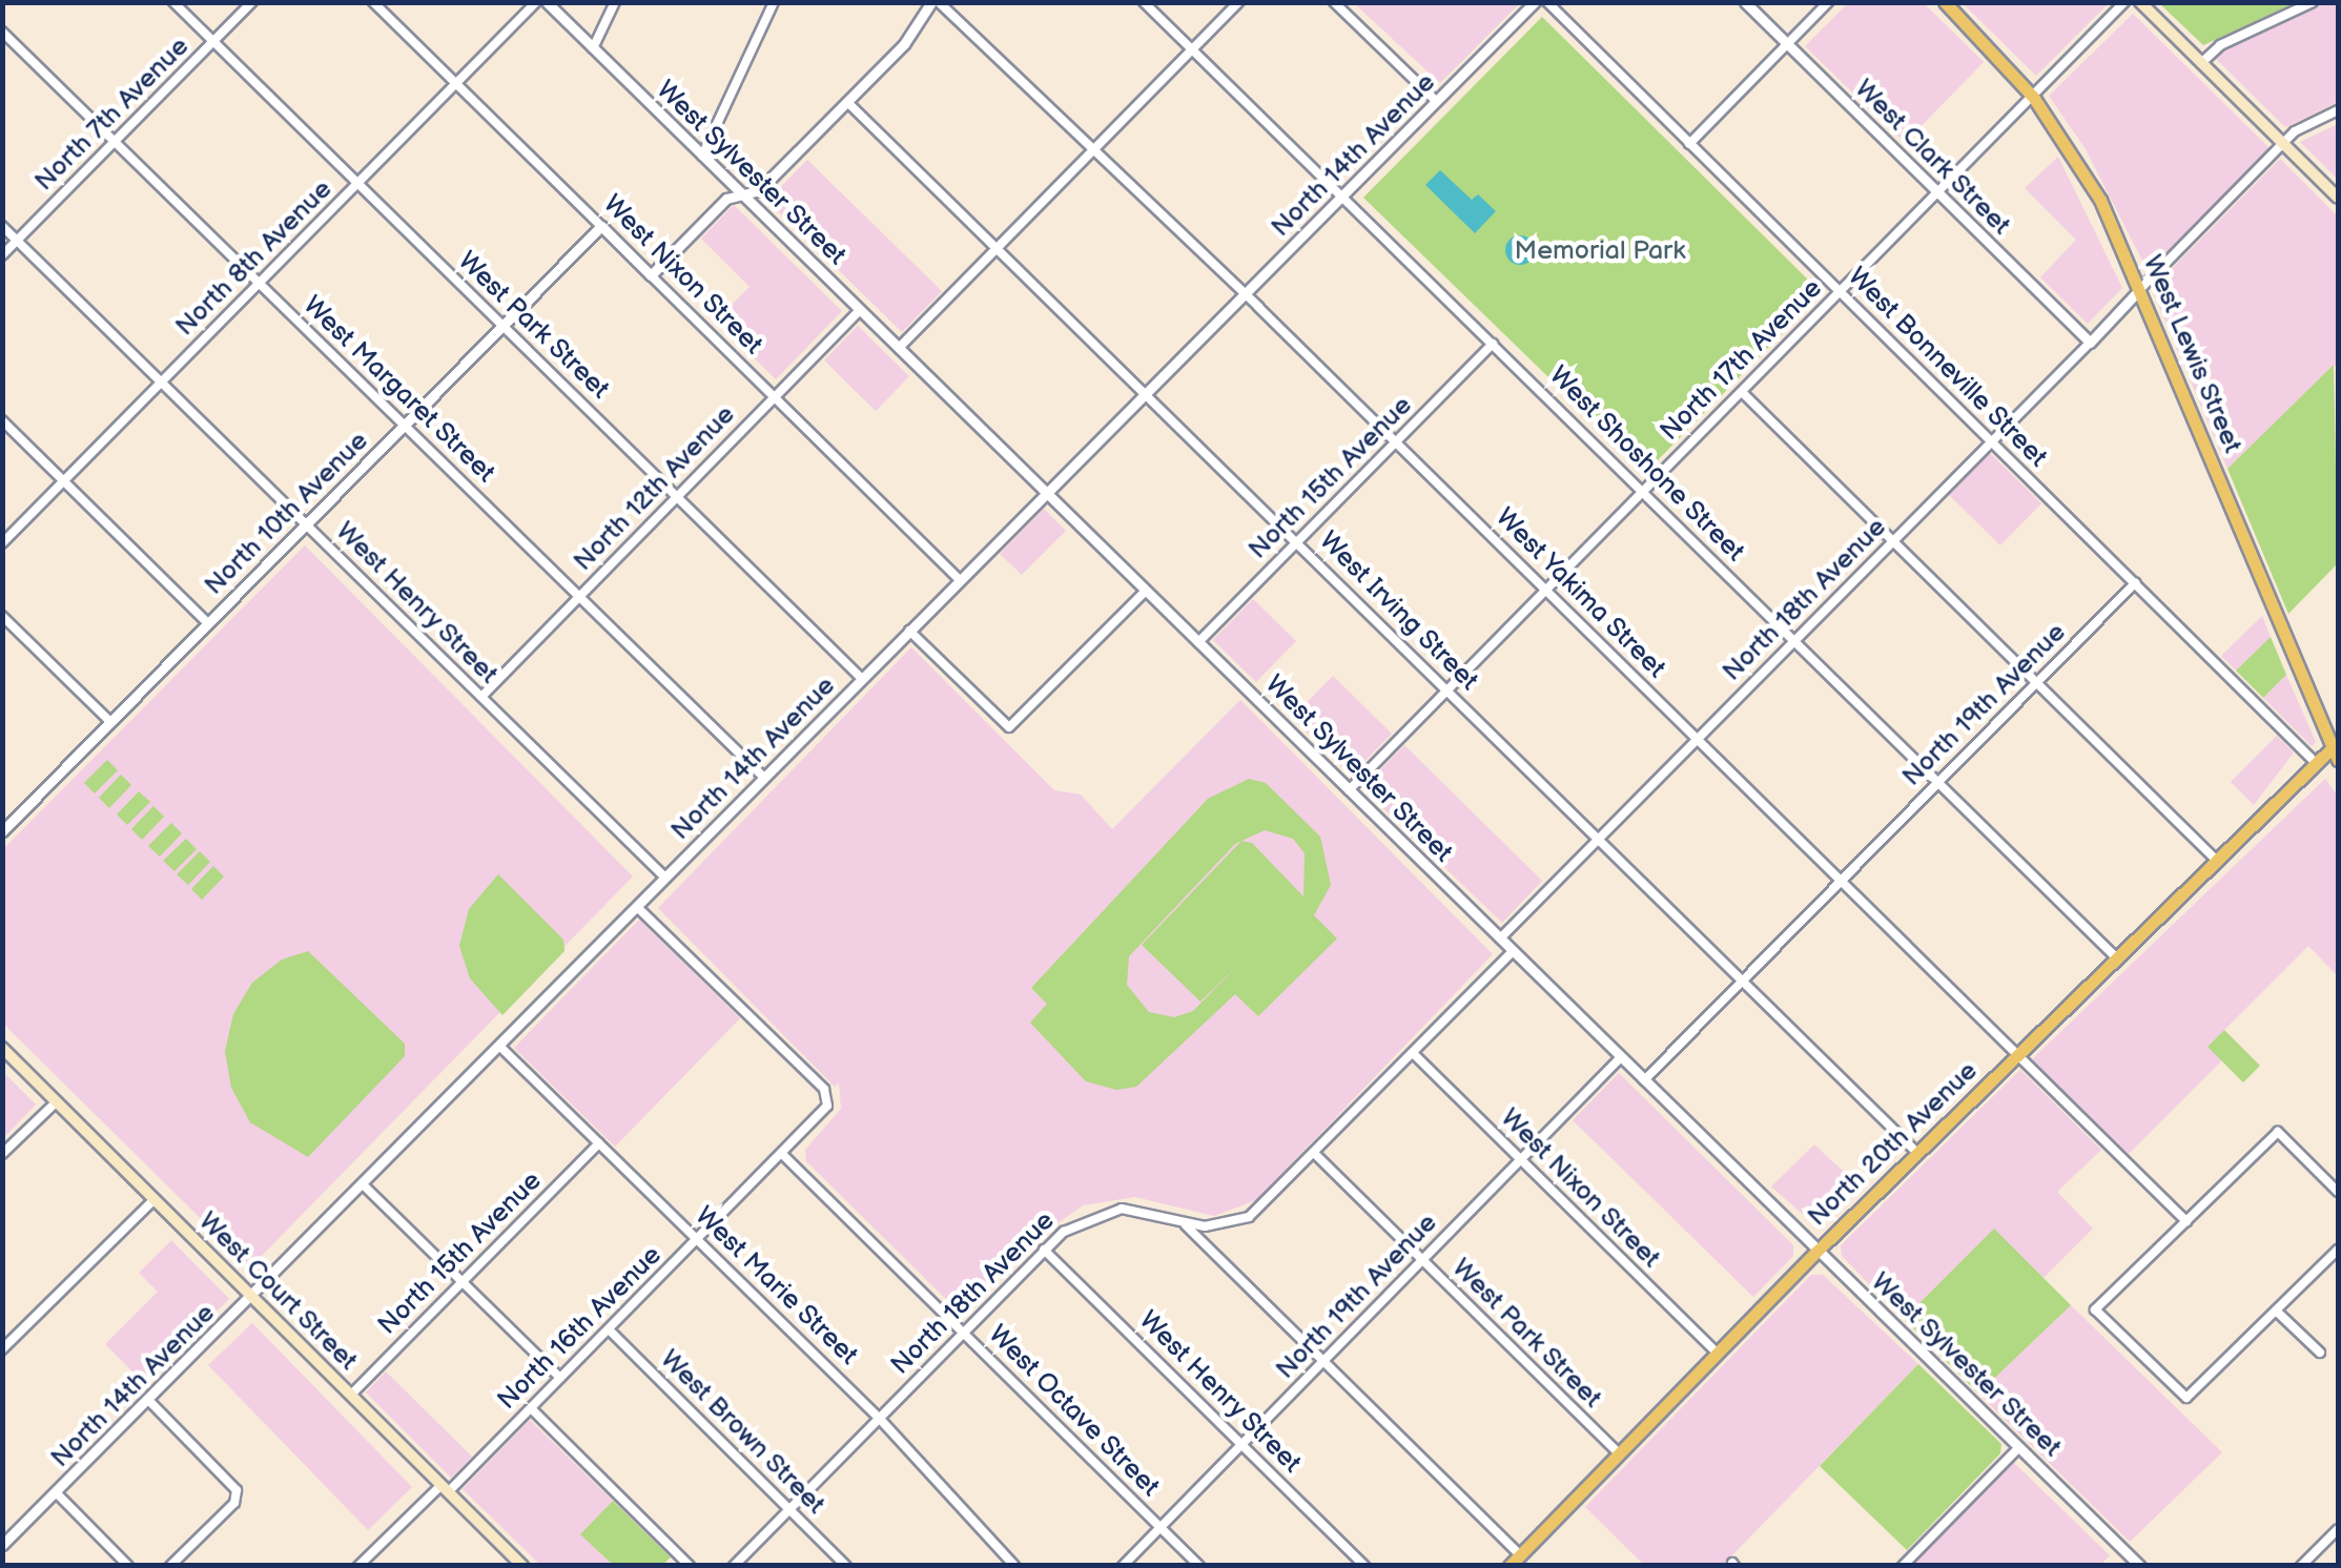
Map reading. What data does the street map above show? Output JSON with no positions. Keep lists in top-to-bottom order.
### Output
{
  "streets": {
    "main road": ["West Lewis Street", "North 20th Avenue", "West Court Street"],
    "street": [
      "North 7th Avenue",
      "North 14th Avenue",
      "West Clark Street",
      "West Sylvester Street",
      "North 8th Avenue",
      "West Nixon Street",
      "West Park Street",
      "North 17th Avenue",
      "West Bonneville Street",
      "West Margaret Street",
      "West Shoshone Street",
      "North 15th Avenue",
      "North 12th Avenue",
      "North 10th Avenue",
      "West Yakima Street",
      "North 18th Avenue",
      "West Henry Street",
      "West Irving Street",
      "North 19th Avenue",
      "West Marie Street",
      "North 16th Avenue",
      "West Octave Street",
      "West Brown Street"
    ]
  },
  "crossings": [
    ["North 7th Avenue", "West Park Street"],
    ["North 7th Avenue", "West Margaret Street"],
    ["North 7th Avenue", "West Henry Street"],
    ["North 14th Avenue", "West Sylvester Street"],
    ["North 14th Avenue", "West Nixon Street"],
    ["North 14th Avenue", "West Park Street"],
    ["North 14th Avenue", "West Margaret Street"],
    ["North 14th Avenue", "West Shoshone Street"],
    ["North 14th Avenue", "West Yakima Street"],
    ["North 14th Avenue", "West Henry Street"],
    ["North 14th Avenue", "West Irving Street"],
    ["North 14th Avenue", "West Marie Street"],
    ["North 14th Avenue", "West Court Street"],
    ["North 14th Avenue", "North 16th Avenue"],
    ["West Clark Street", "North 17th Avenue"],
    ["West Clark Street", "North 18th Avenue"],
    ["West Sylvester Street", "North 17th Avenue"],
    ["West Sylvester Street", "North 15th Avenue"],
    ["West Sylvester Street", "North 12th Avenue"],
    ["West Sylvester Street", "North 18th Avenue"],
    ["West Sylvester Street", "North 19th Avenue"],
    ["West Sylvester Street", "North 20th Avenue"],
    ["North 8th Avenue", "West Nixon Street"],
    ["North 8th Avenue", "West Park Street"],
    ["North 8th Avenue", "West Margaret Street"],
    ["North 8th Avenue", "West Henry Street"],
    ["West Nixon Street", "North 12th Avenue"],
    ["West Nixon Street", "North 10th Avenue"],
    ["West Nixon Street", "North 18th Avenue"],
    ["West Nixon Street", "North 19th Avenue"],
    ["West Nixon Street", "North 20th Avenue"],
    ["West Park Street", "North 12th Avenue"],
    ["West Park Street", "North 10th Avenue"],
    ["West Park Street", "North 18th Avenue"],
    ["West Park Street", "North 19th Avenue"],
    ["West Park Street", "North 20th Avenue"],
    ["West Lewis Street", "North 17th Avenue"],
    ["West Lewis Street", "North 18th Avenue"],
    ["West Lewis Street", "North 20th Avenue"],
    ["North 17th Avenue", "West Bonneville Street"],
    ["North 17th Avenue", "West Shoshone Street"],
    ["North 17th Avenue", "West Yakima Street"],
    ["North 17th Avenue", "West Irving Street"],
    ["West Bonneville Street", "North 18th Avenue"],
    ["West Bonneville Street", "North 19th Avenue"],
    ["West Bonneville Street", "North 20th Avenue"],
    ["West Margaret Street", "North 12th Avenue"],
    ["West Margaret Street", "North 10th Avenue"],
    ["West Shoshone Street", "North 15th Avenue"],
    ["West Shoshone Street", "North 18th Avenue"],
    ["West Shoshone Street", "North 19th Avenue"],
    ["West Shoshone Street", "North 20th Avenue"],
    ["North 15th Avenue", "West Yakima Street"],
    ["North 15th Avenue", "West Irving Street"],
    ["North 15th Avenue", "West Marie Street"],
    ["North 15th Avenue", "West Court Street"],
    ["North 12th Avenue", "West Henry Street"],
    ["North 10th Avenue", "West Henry Street"],
    ["West Yakima Street", "North 18th Avenue"],
    ["West Yakima Street", "North 19th Avenue"],
    ["West Yakima Street", "North 20th Avenue"],
    ["North 18th Avenue", "West Henry Street"],
    ["North 18th Avenue", "West Irving Street"],
    ["North 18th Avenue", "West Marie Street"],
    ["North 18th Avenue", "West Octave Street"],
    ["North 18th Avenue", "West Brown Street"],
    ["West Henry Street", "North 19th Avenue"],
    ["West Irving Street", "North 19th Avenue"],
    ["West Irving Street", "North 20th Avenue"],
    ["North 19th Avenue", "West Octave Street"],
    ["West Marie Street", "North 16th Avenue"],
    ["West Court Street", "North 16th Avenue"],
    ["North 16th Avenue", "West Octave Street"],
    ["North 16th Avenue", "West Brown Street"]
  ],
  "parks": ["Memorial Park"]
}
